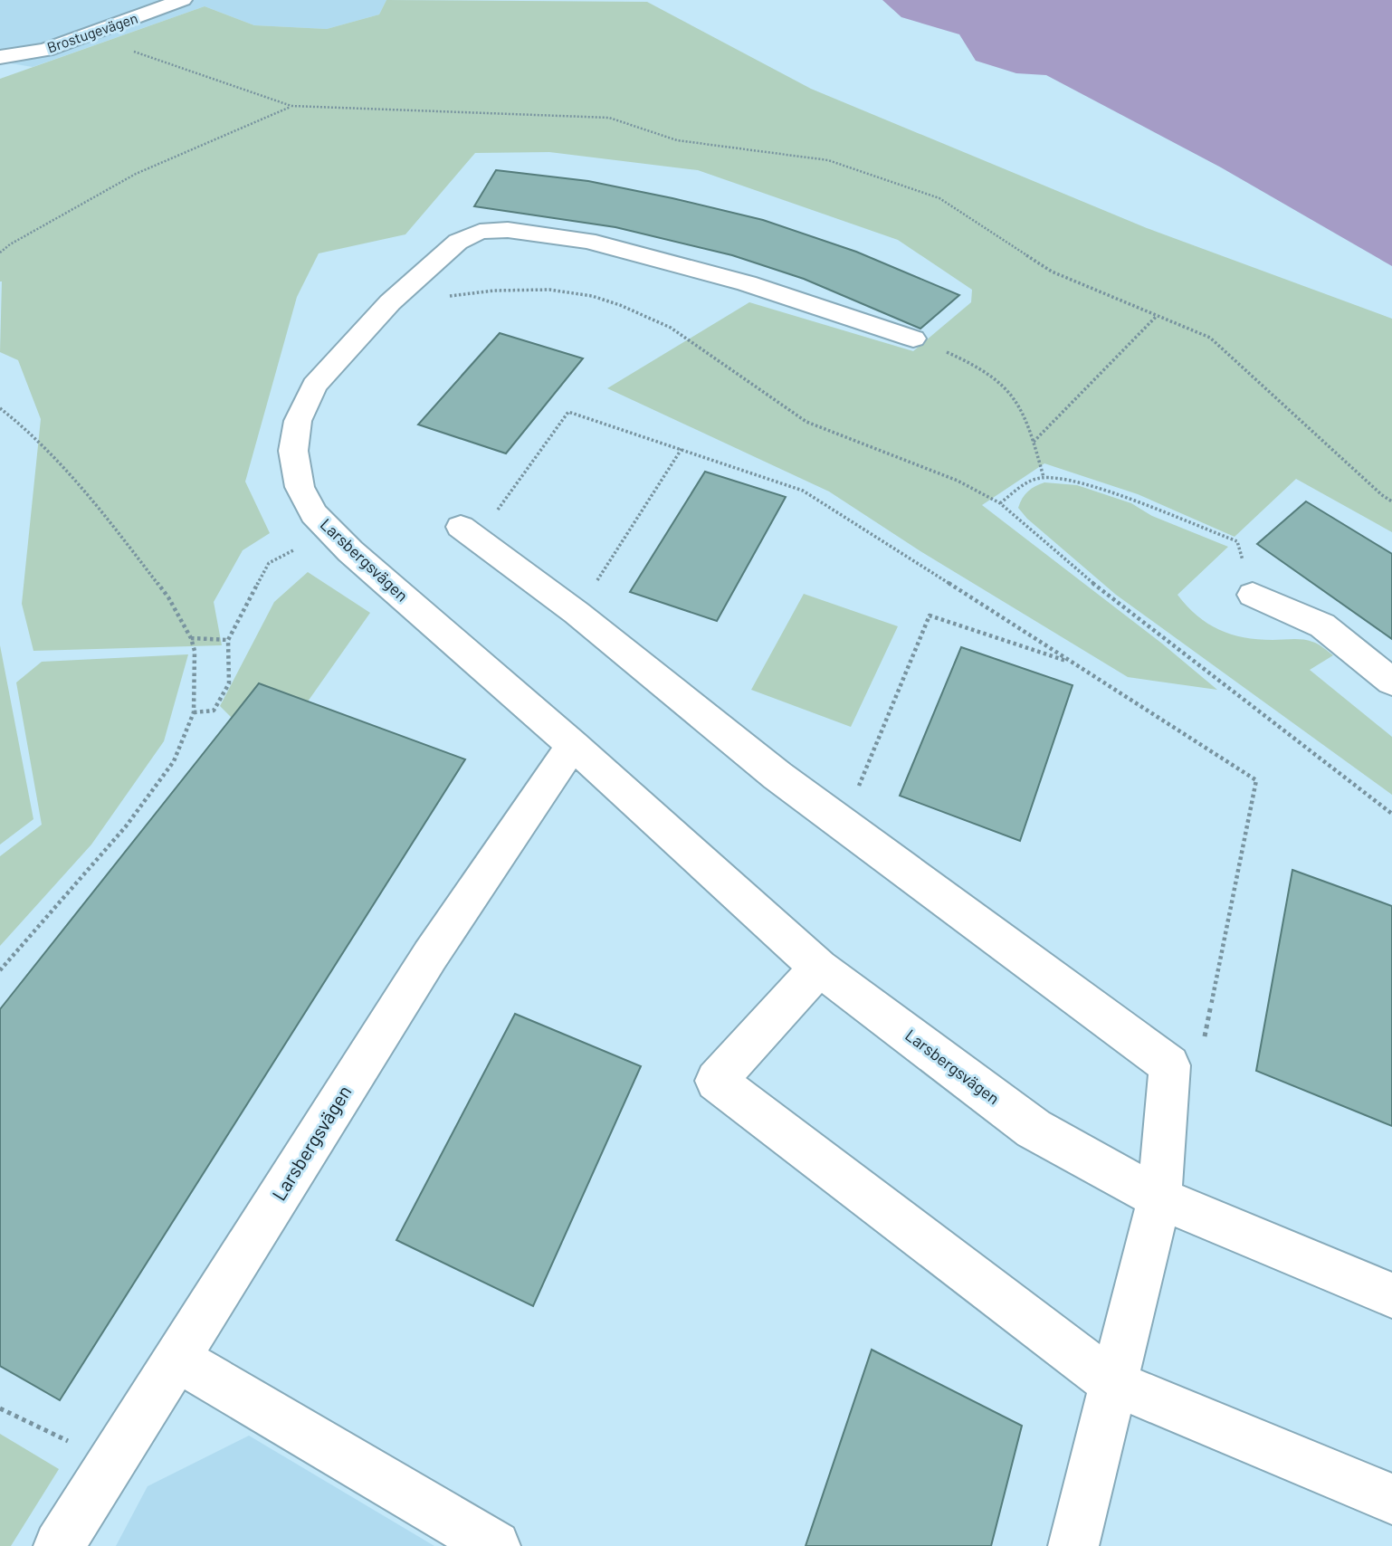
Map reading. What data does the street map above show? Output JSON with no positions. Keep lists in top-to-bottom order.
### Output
{
  "streets": {
    "street": ["Brostugevägen", "Larsbergsvägen"]
  }
}
